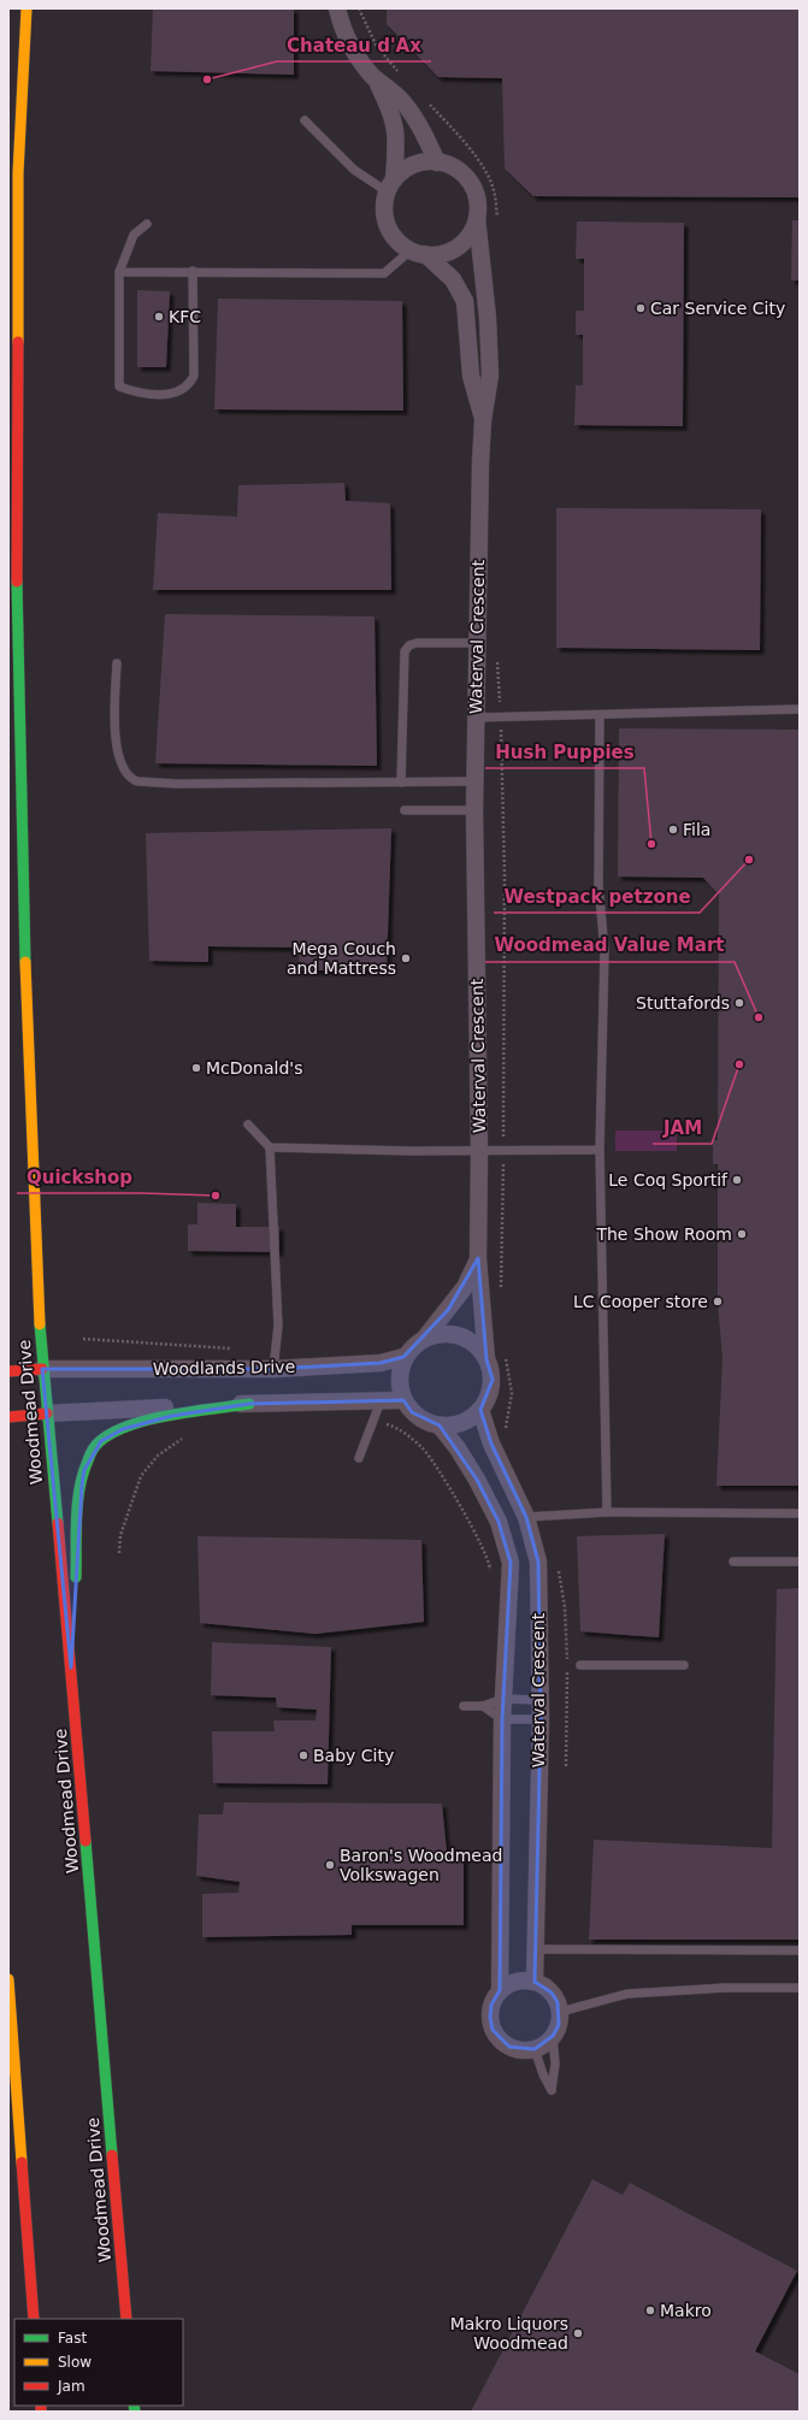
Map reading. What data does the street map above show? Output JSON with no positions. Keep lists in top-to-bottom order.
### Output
{
  "streets": {
    "main road": ["Woodmead Drive"],
    "street": ["Waterval Crescent", "Woodlands Drive"]
  },
  "crossings": [
    ["Waterval Crescent", "Woodlands Drive"],
    ["Woodlands Drive", "Woodmead Drive"]
  ],
  "places": [
    "Chateau d'Ax",
    "Car Service City",
    "KFC",
    "Fila",
    "Hush Puppies",
    "Westpack petzone",
    "Mega Couch and Mattress",
    "Stuttafords",
    "Woodmead Value Mart",
    "JAM",
    "McDonald's",
    "Le Coq Sportif",
    "Quickshop",
    "The Show Room",
    "LC Cooper store",
    "Baby City",
    "Baron's Woodmead Volkswagen",
    "Makro",
    "Makro Liquors Woodmead"
  ],
  "legend": ["Fast", "Slow", "Jam"]
}
